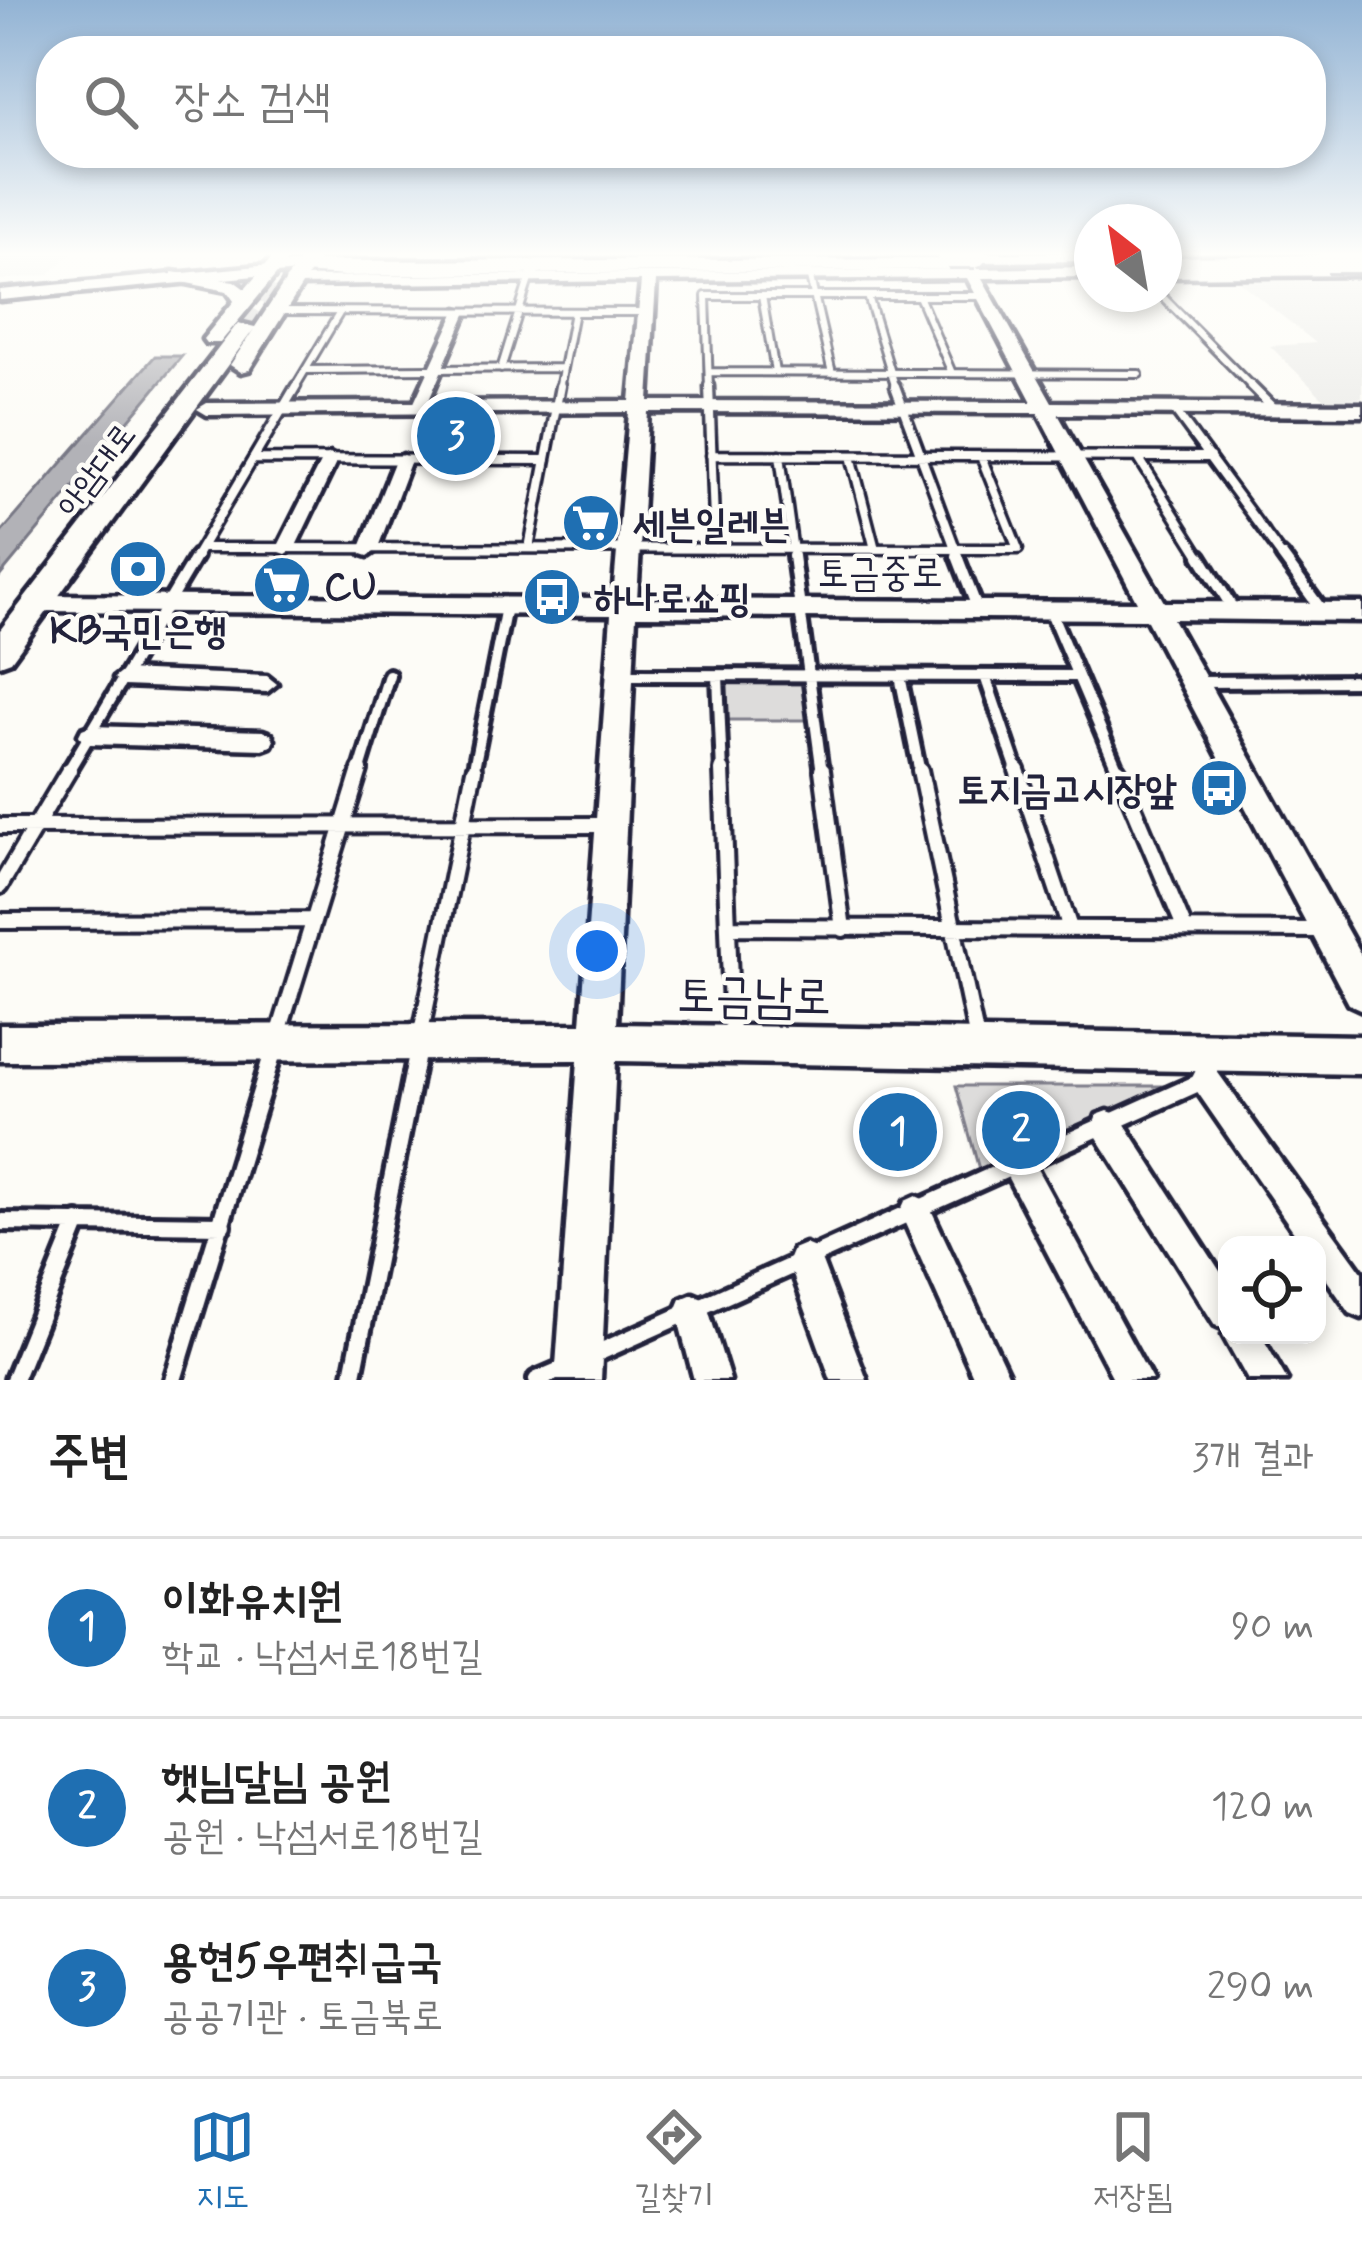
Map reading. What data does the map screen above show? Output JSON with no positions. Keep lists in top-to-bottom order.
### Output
{
  "streets": {
    "main road": ["아암대로"],
    "street": ["토금중로", "토금남로"]
  },
  "crossings": [
    ["아암대로", "토금중로"]
  ],
  "places": {
    "supermarket": ["세븐일레븐", "CU"],
    "bank": ["KB국민은행"],
    "bus stop": ["하나로쇼핑", "토지금고시장앞"]
  },
  "north": "top left",
  "page": {
    "search": "장소 검색",
    "pins": ["3", "2", "1"],
    "heading": ["주변", "3개 결과"],
    "list": [
      {
        "mark": "1",
        "name": "이화유치원",
        "note": "학교 · 낙섬서로18번길",
        "value": "90 m"
      },
      {
        "mark": "2",
        "name": "햇님달님 공원",
        "note": "공원 · 낙섬서로18번길",
        "value": "120 m"
      },
      {
        "mark": "3",
        "name": "용현5우편취급국",
        "note": "공공기관 · 토금북로",
        "value": "290 m"
      }
    ],
    "nav": ["지도", "길찾기", "저장됨"]
  }
}
